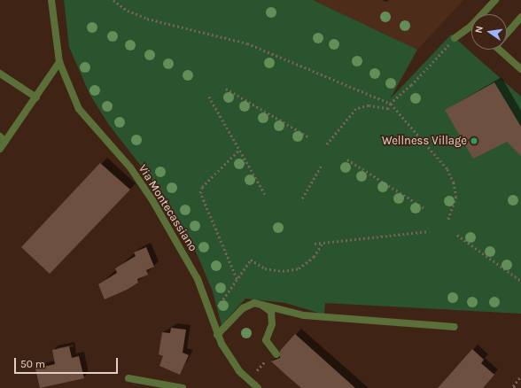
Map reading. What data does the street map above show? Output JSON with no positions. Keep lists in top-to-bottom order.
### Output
{
  "streets": {
    "street": ["Via Montecassiano"]
  },
  "places": ["Wellness Village"],
  "scale_bar": "50 m",
  "north": "left"
}
